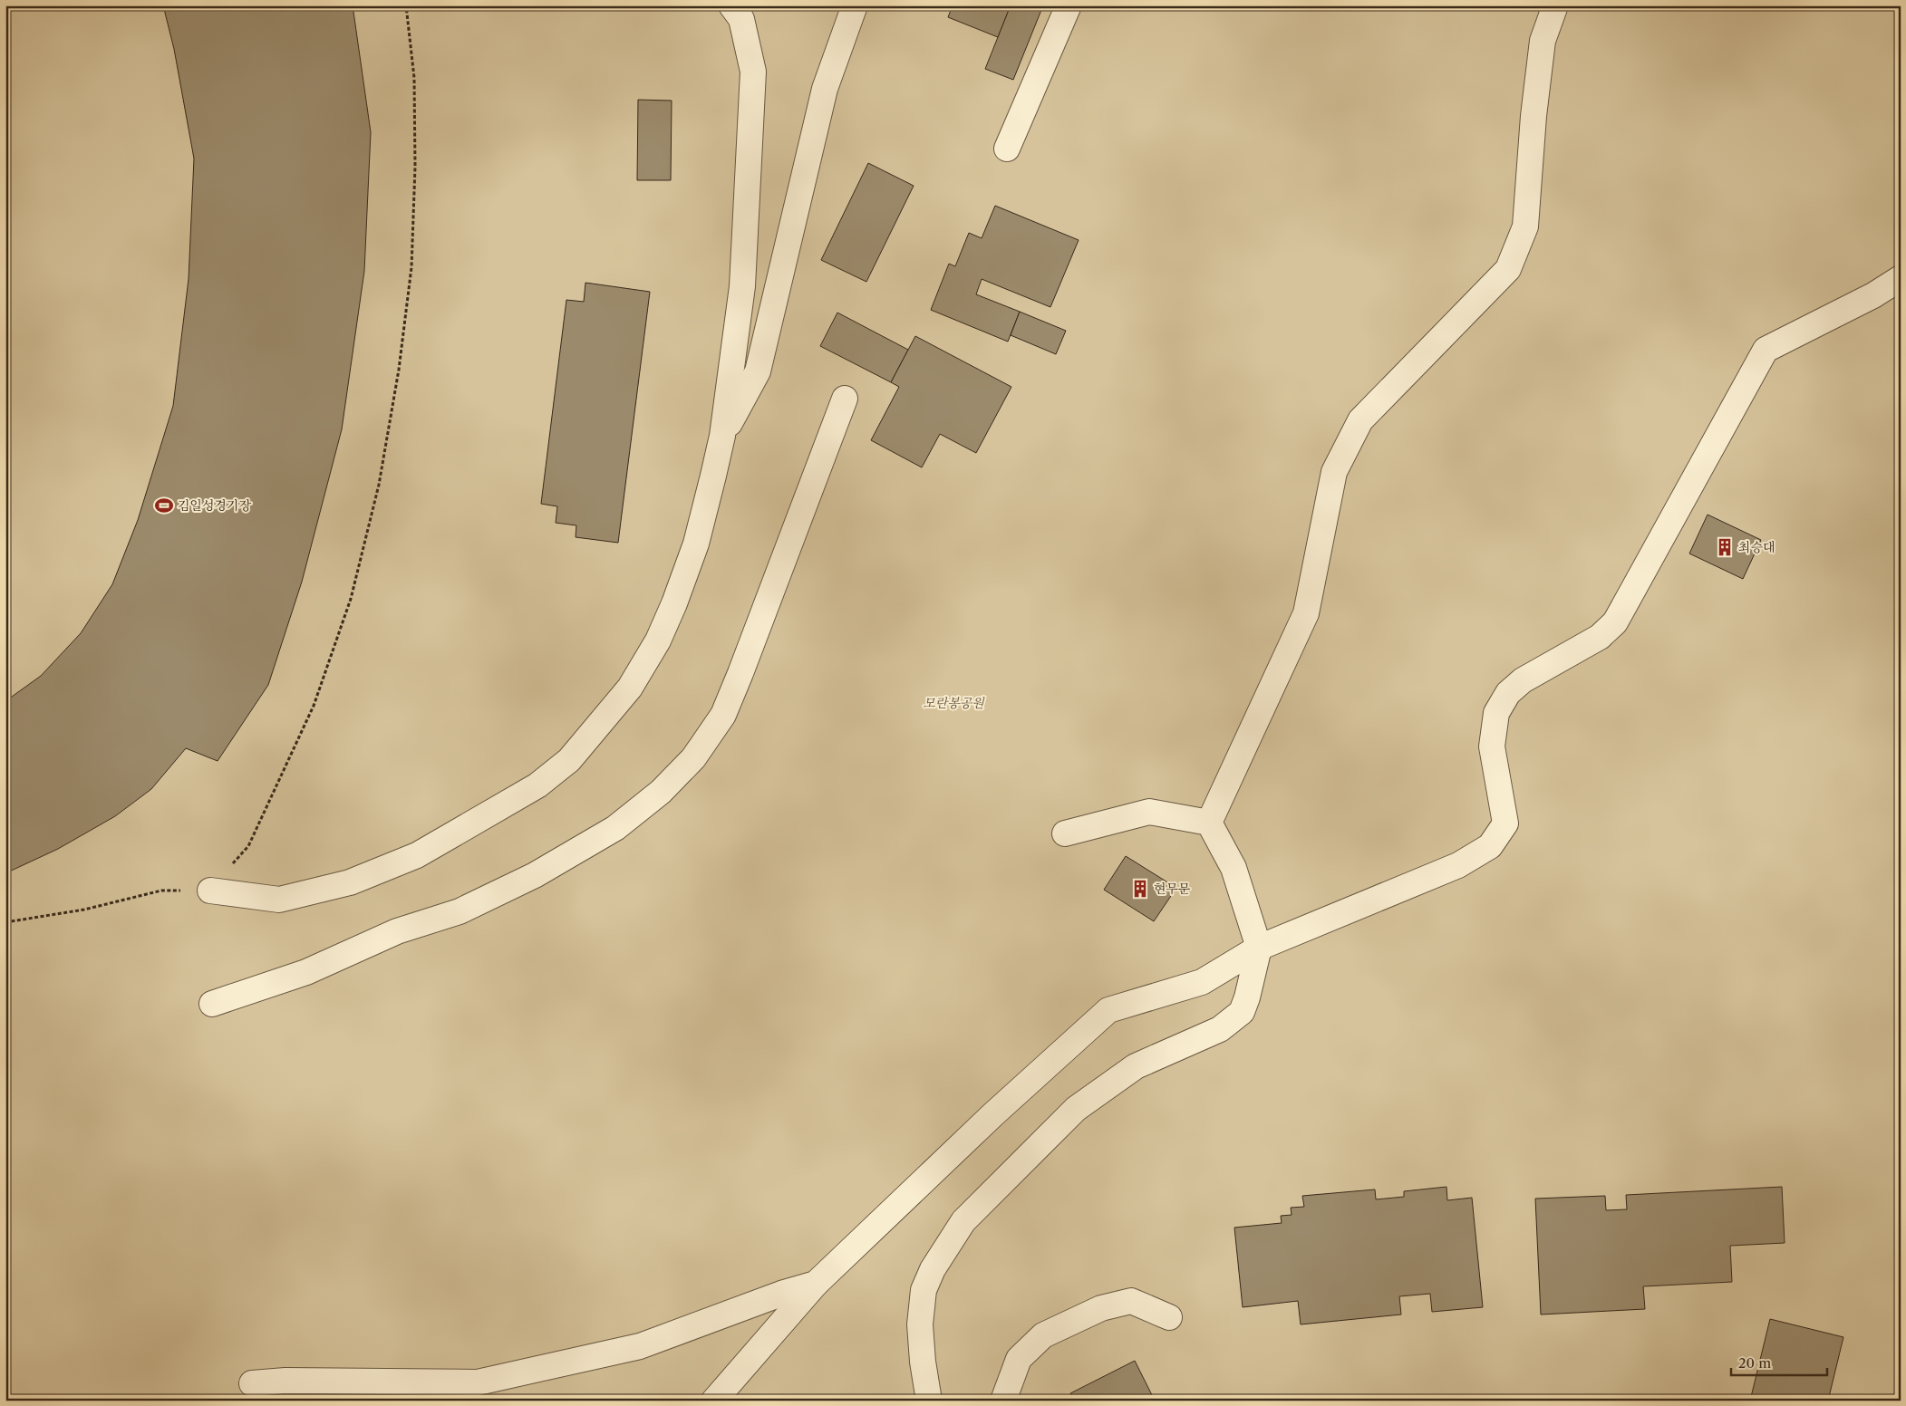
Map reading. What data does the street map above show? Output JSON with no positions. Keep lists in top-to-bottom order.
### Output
{
  "parks": ["모란봉공원"],
  "places": {
    "sports": ["김일성경기장"],
    "building": ["최승대", "현무문"]
  },
  "scale_bar": "20 m"
}
